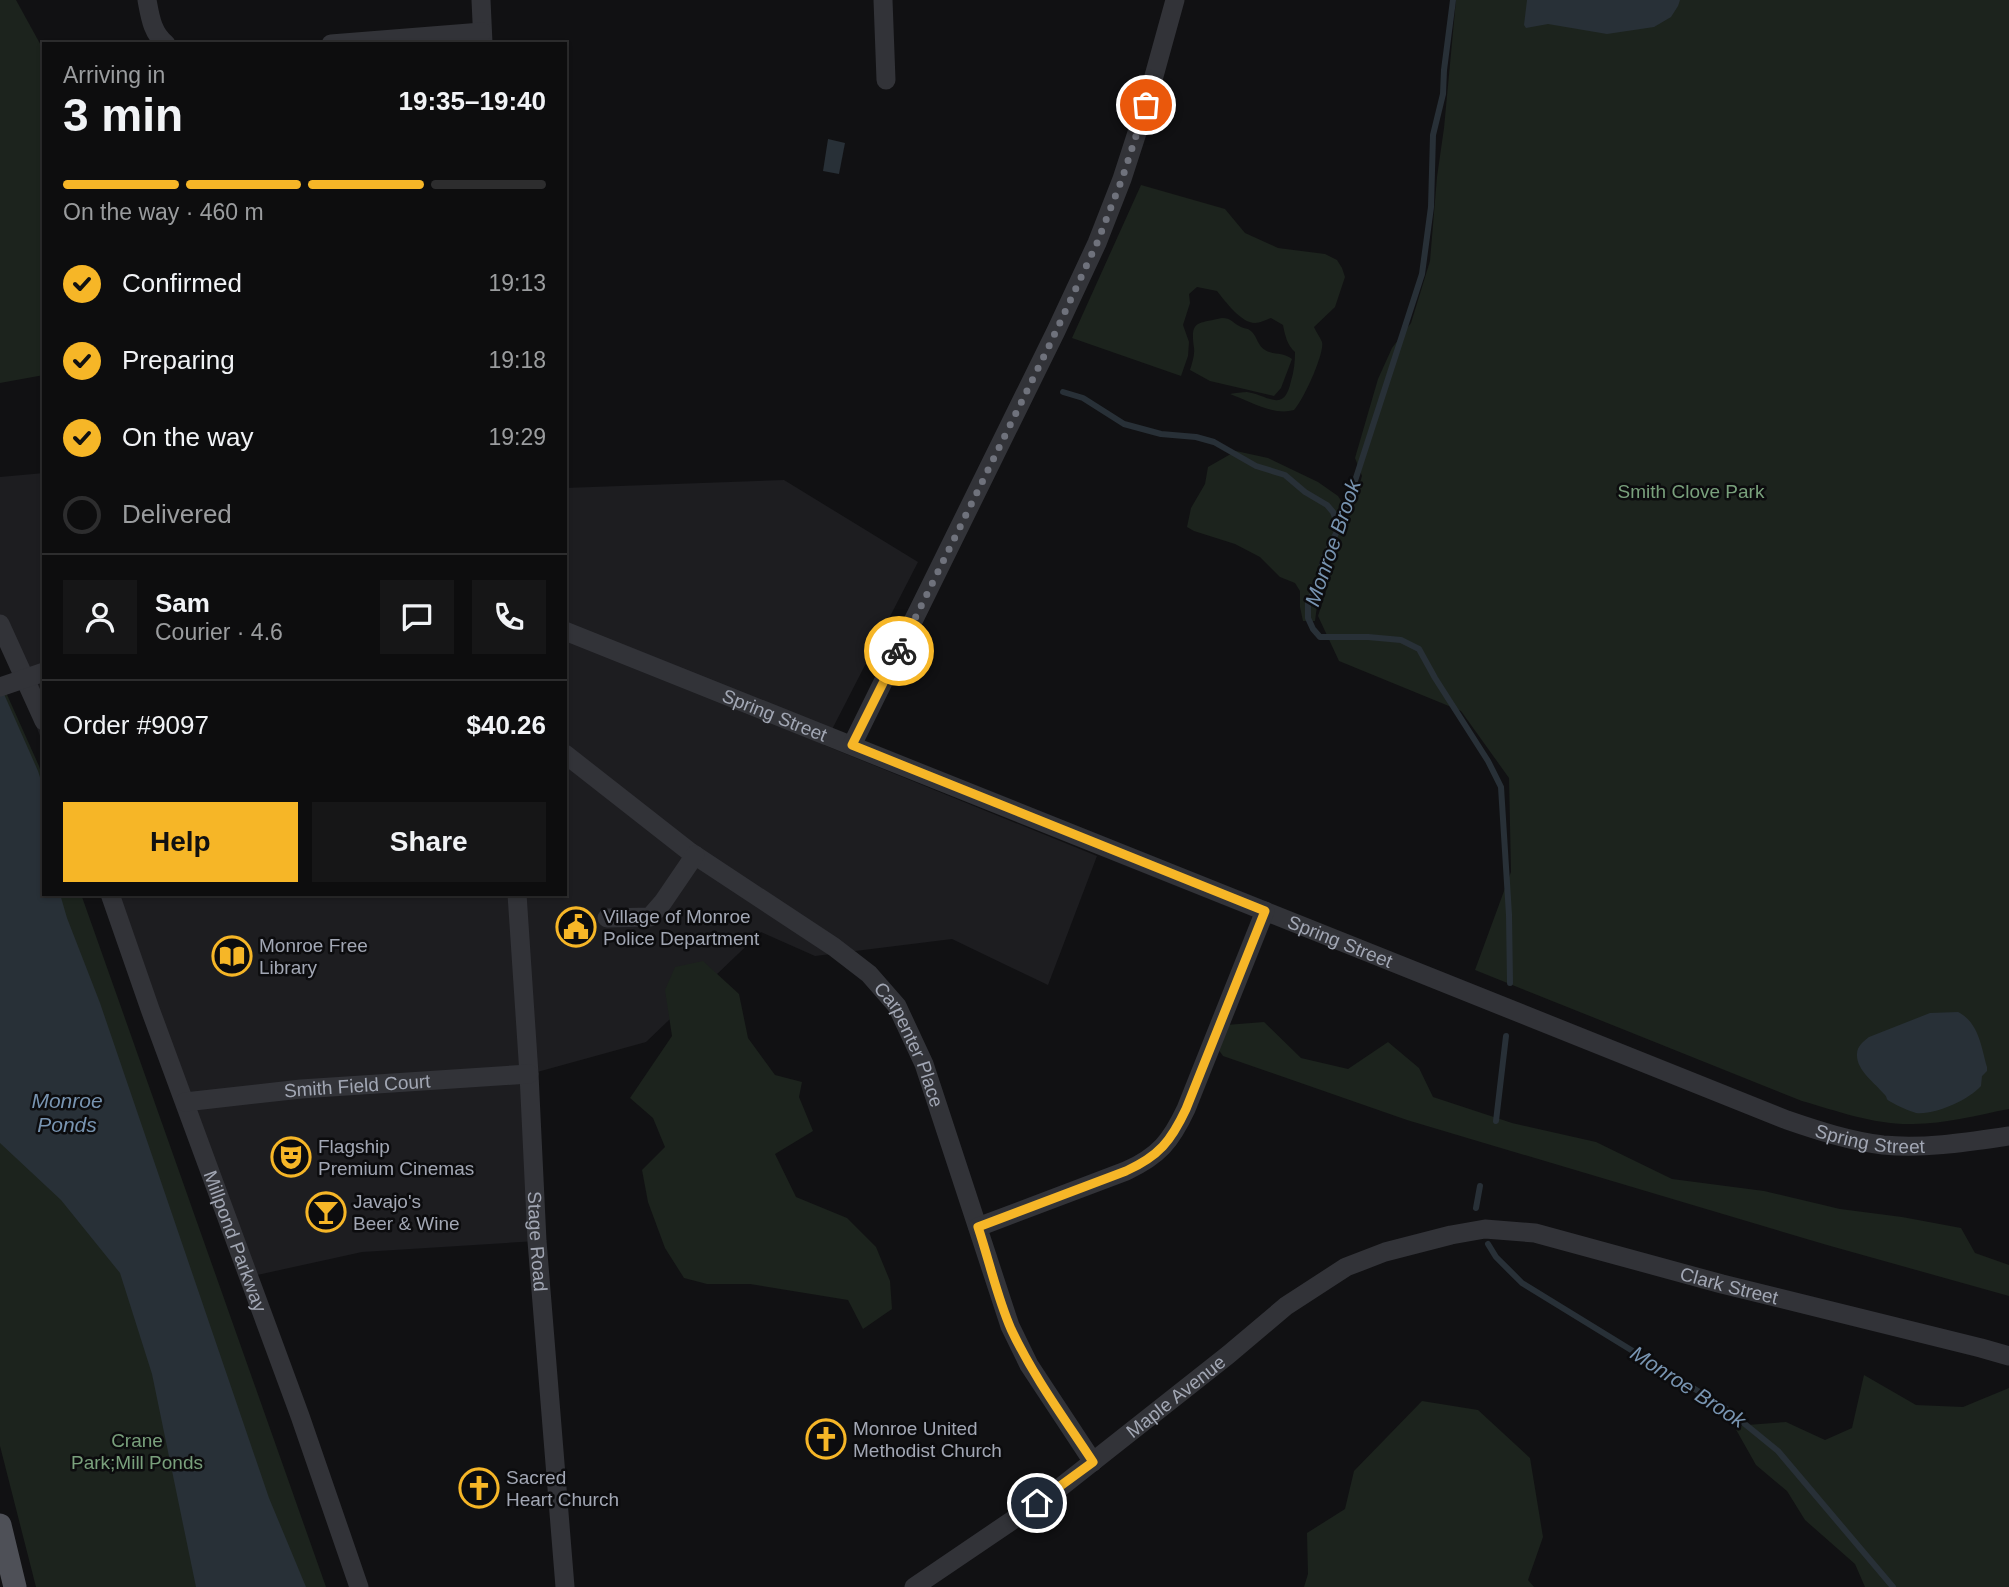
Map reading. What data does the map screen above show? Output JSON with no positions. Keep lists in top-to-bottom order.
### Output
{
  "streets": {
    "street": [
      "Spring Street",
      "Carpenter Place",
      "Smith Field Court",
      "Millpond Parkway",
      "Stage Road",
      "Clark Street",
      "Maple Avenue"
    ]
  },
  "crossings": [
    ["Carpenter Place", "Maple Avenue"],
    ["Smith Field Court", "Millpond Parkway"],
    ["Smith Field Court", "Stage Road"],
    ["Clark Street", "Maple Avenue"]
  ],
  "water": ["Monroe Brook", "Monroe Ponds"],
  "parks": ["Smith Clove Park", "Crane Park;Mill Ponds"],
  "places": {
    "public building": ["Village of Monroe Police Department"],
    "library": ["Monroe Free Library"],
    "theatre": ["Flagship Premium Cinemas"],
    "bar": ["Javajo's Beer & Wine"],
    "church": ["Monroe United Methodist Church", "Sacred Heart Church"]
  },
  "page": {
    "heading": ["3 min", "Arriving in", "19:35–19:40"],
    "panel": [
      "Sam",
      "Courier · 4.6",
      "Order #9097",
      "$40.26"
    ],
    "bar": "On the way · 460 m",
    "list": [
      ["Confirmed", "19:13"],
      ["Preparing", "19:18"],
      ["On the way", "19:29"],
      "Delivered"
    ],
    "buttons": ["Help", "Share"]
  }
}
